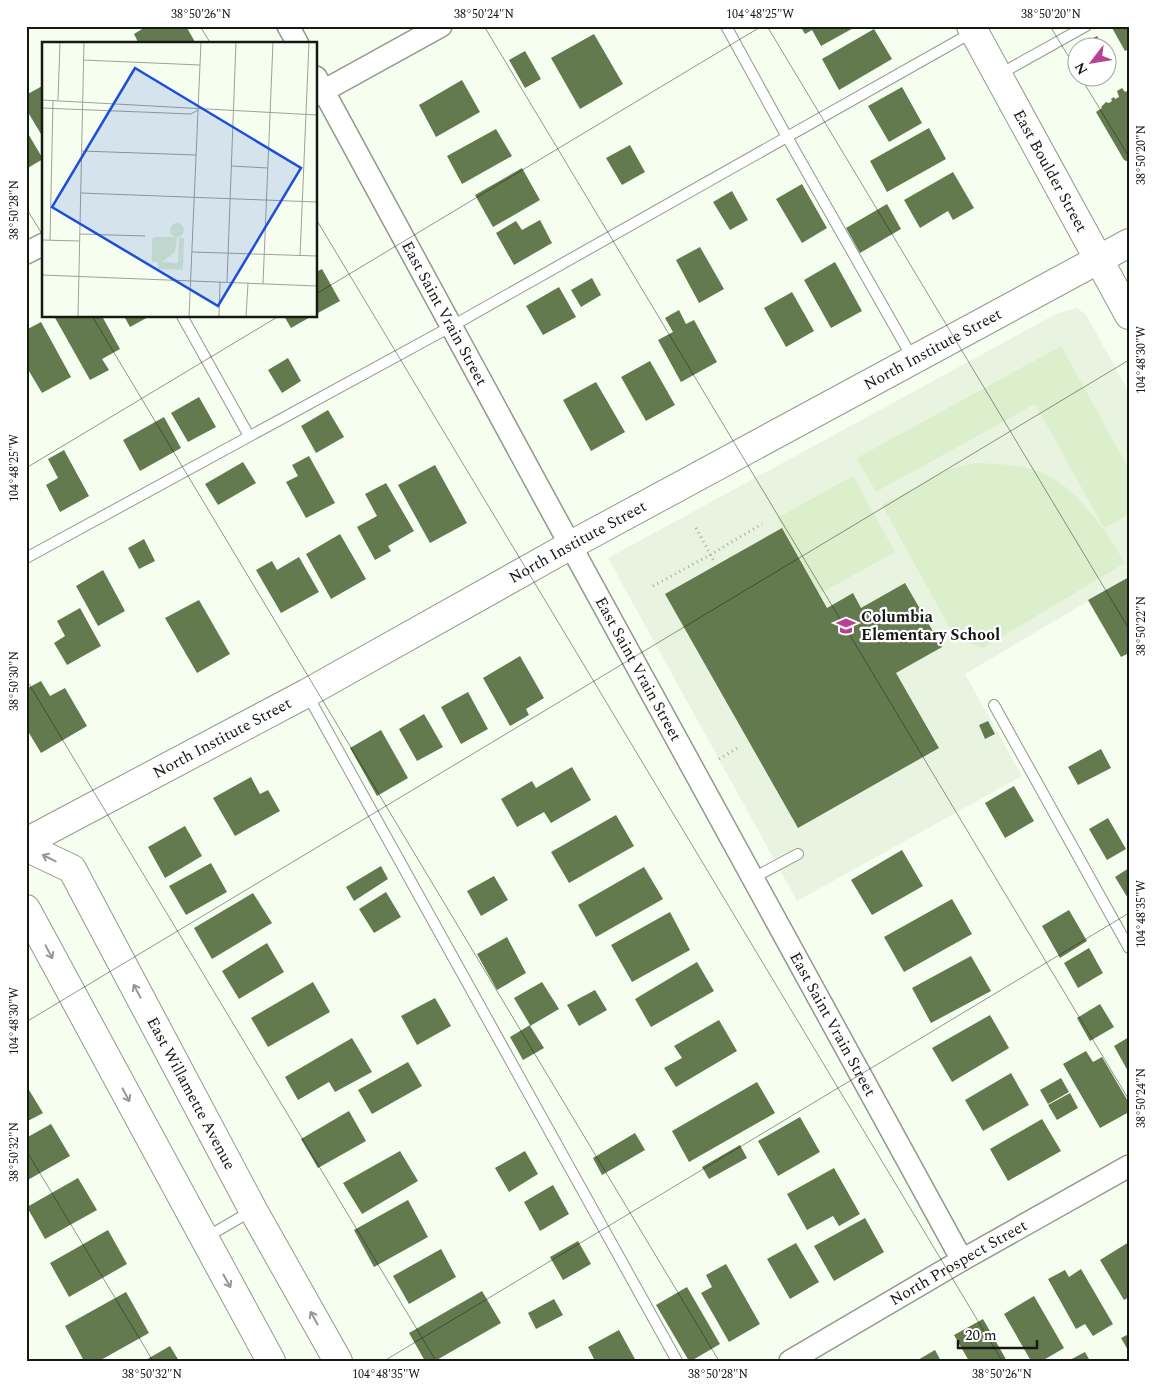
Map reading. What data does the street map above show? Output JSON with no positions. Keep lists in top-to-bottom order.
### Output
{
  "streets": {
    "street": [
      "East Boulder Street",
      "East Saint Vrain Street",
      "North Institute Street",
      "East Willamette Avenue",
      "North Prospect Street"
    ]
  },
  "crossings": [
    ["East Boulder Street", "North Institute Street"],
    ["East Saint Vrain Street", "North Institute Street"],
    ["East Saint Vrain Street", "North Prospect Street"]
  ],
  "places": {
    "school or university": ["Columbia Elementary School"]
  },
  "scale_bar": "20 m",
  "north": "bottom left",
  "coordinates": [
    "38°50'26\"N",
    "38°50'24\"N",
    "104°48'25\"W",
    "38°50'20\"N",
    "38°50'28\"N",
    "104°48'30\"W",
    "38°50'22\"N",
    "38°50'30\"N",
    "104°48'35\"W",
    "38°50'32\"N"
  ]
}
